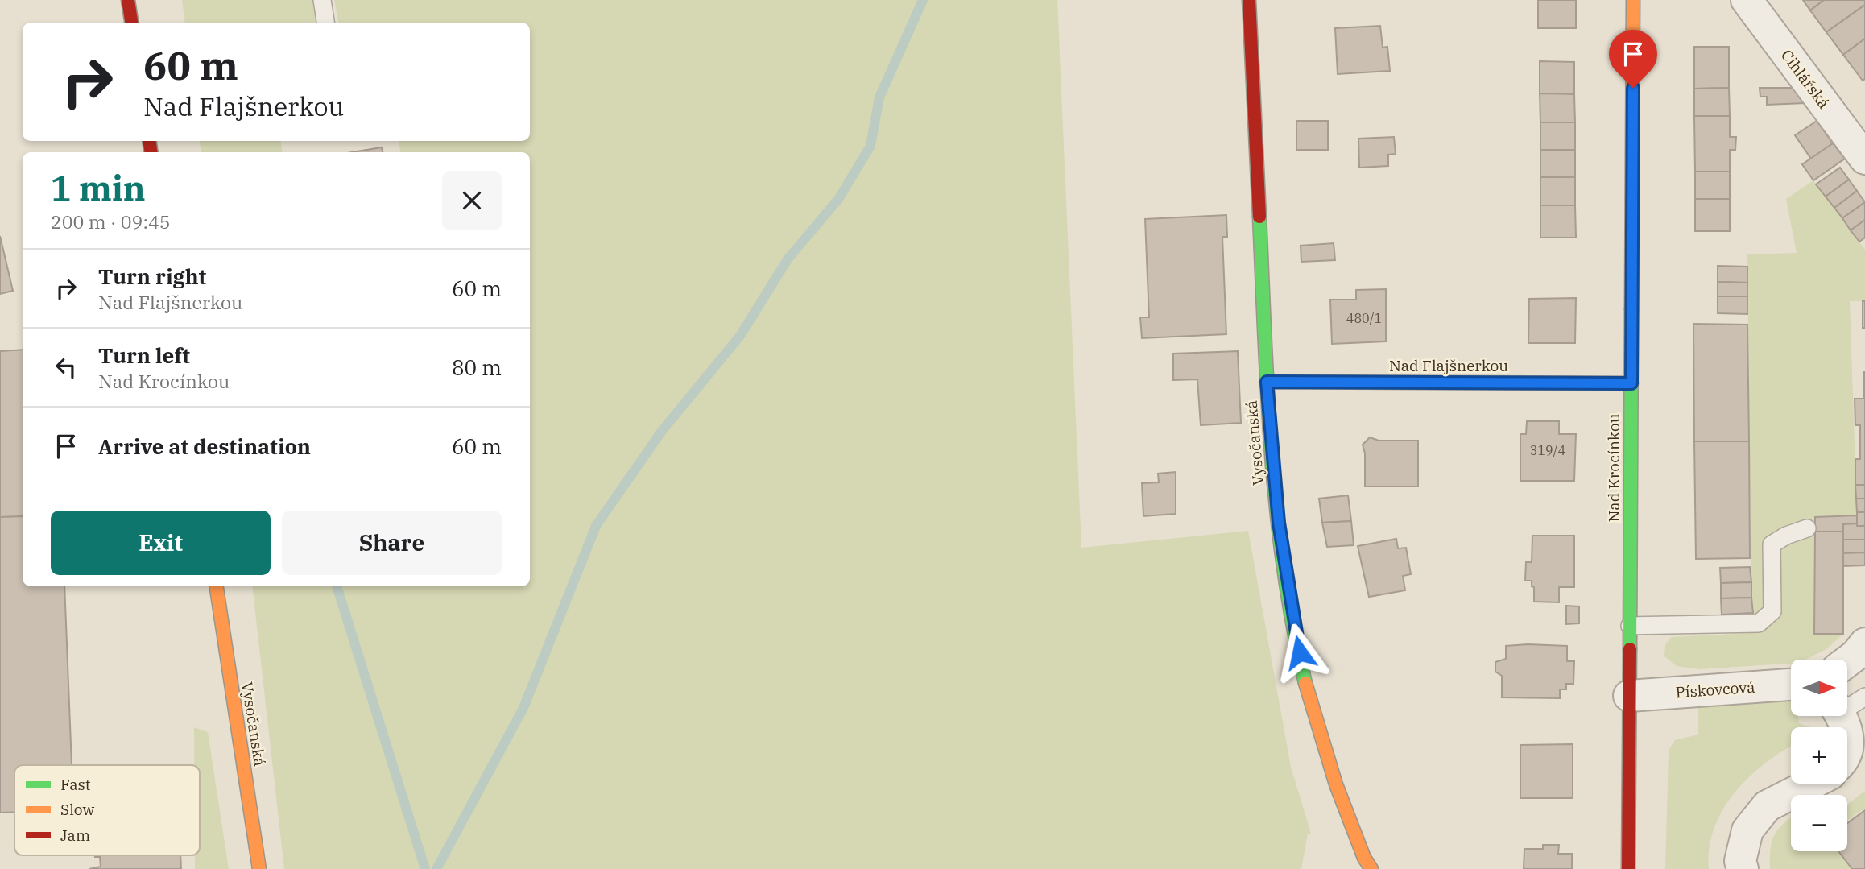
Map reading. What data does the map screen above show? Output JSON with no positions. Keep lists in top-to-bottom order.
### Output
{
  "streets": {
    "street": [
      "Cihlářská",
      "Nad Flajšnerkou",
      "Vysočanská",
      "Nad Krocínkou",
      "Pískovcová"
    ]
  },
  "crossings": [
    ["Nad Flajšnerkou", "Vysočanská"],
    ["Nad Flajšnerkou", "Nad Krocínkou"],
    ["Nad Krocínkou", "Pískovcová"]
  ],
  "house_numbers": ["480/1", "319/4"],
  "legend": ["Fast", "Slow", "Jam"],
  "north": "right",
  "page": {
    "turn": ["60 m", "Nad Flajšnerkou"],
    "heading": ["1 min", "200 m · 09:45"],
    "list": [
      {
        "name": "Turn right",
        "note": "Nad Flajšnerkou",
        "value": "60 m"
      },
      {
        "name": "Turn left",
        "note": "Nad Krocínkou",
        "value": "80 m"
      },
      {
        "name": "Arrive at destination",
        "value": "60 m"
      }
    ],
    "buttons": ["Exit", "Share"],
    "map_buttons": ["+", "−"]
  }
}
